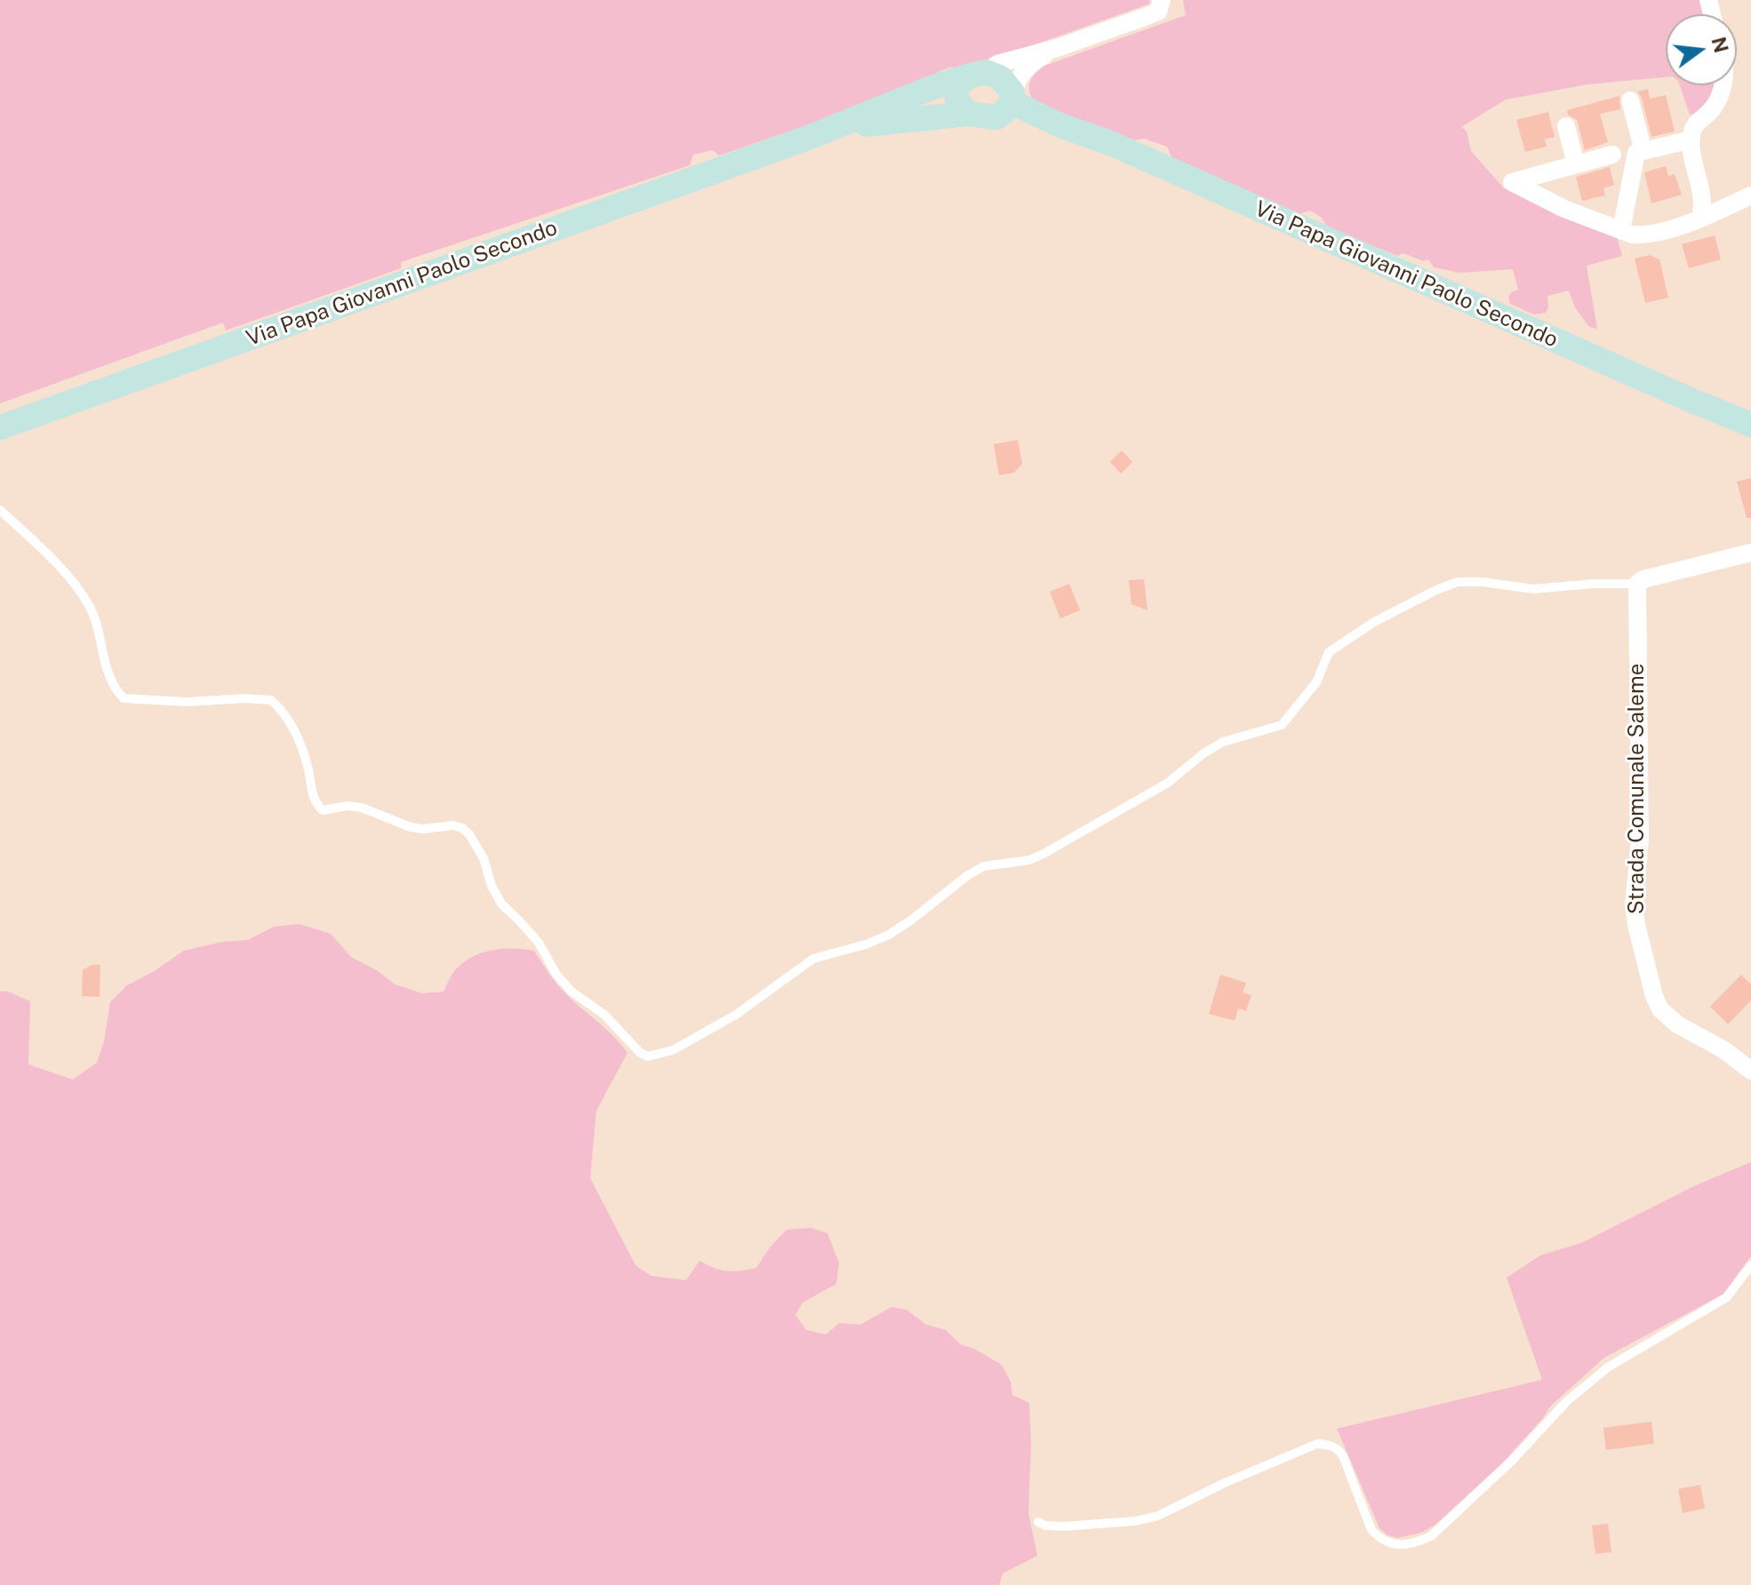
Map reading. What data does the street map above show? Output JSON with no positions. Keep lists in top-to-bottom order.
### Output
{
  "streets": {
    "main road": ["Via Papa Giovanni Paolo Secondo"],
    "street": ["Strada Comunale Saleme"]
  },
  "north": "right"
}
